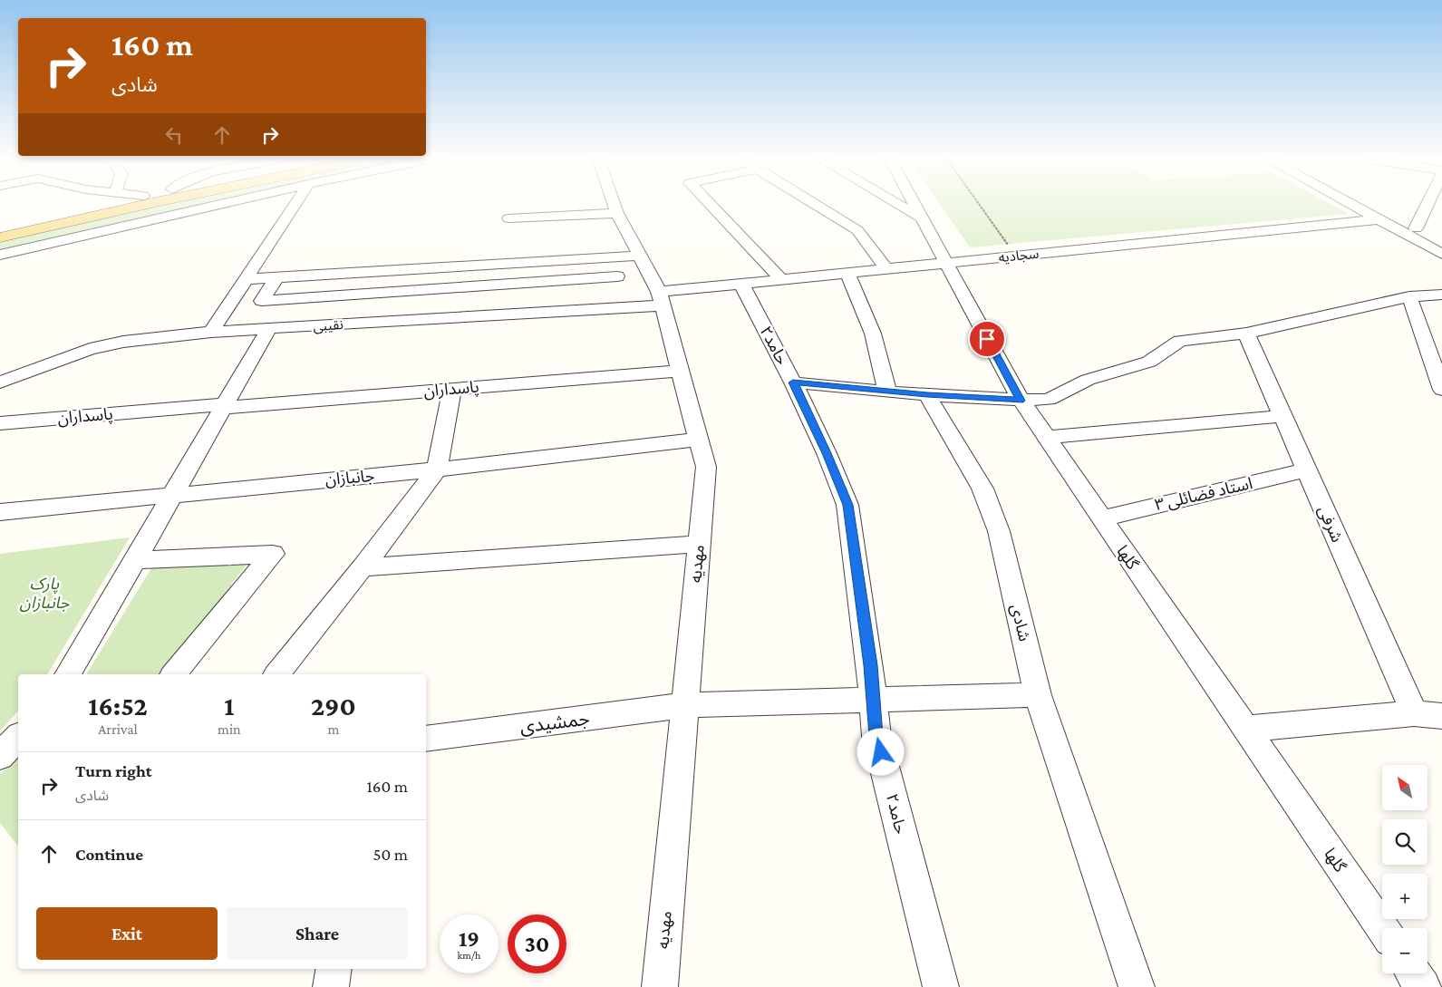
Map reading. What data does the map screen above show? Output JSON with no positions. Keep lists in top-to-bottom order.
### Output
{
  "streets": {
    "street": [
      "سجادیه",
      "نقیبی",
      "حامد۲",
      "پاسداران",
      "جانبازان",
      "استاد فضائلی ۳",
      "شرفی",
      "گلها",
      "مهدیه",
      "شادی",
      "جمشیدی"
    ]
  },
  "crossings": [
    ["سجادیه", "نقیبی"],
    ["سجادیه", "حامد۲"],
    ["سجادیه", "گلها"],
    ["سجادیه", "مهدیه"],
    ["نقیبی", "مهدیه"],
    ["حامد۲", "جمشیدی"],
    ["پاسداران", "مهدیه"],
    ["جانبازان", "مهدیه"],
    ["استاد فضائلی ۳", "شرفی"],
    ["استاد فضائلی ۳", "گلها"],
    ["مهدیه", "جمشیدی"],
    ["شادی", "جمشیدی"]
  ],
  "parks": ["پارک جانبازان"],
  "north": "top left",
  "page": {
    "turn": ["160 m", "شادی"],
    "eta": [
      "16:52",
      "Arrival",
      "1",
      "min",
      "290",
      "m"
    ],
    "list": [
      {
        "name": "Turn right",
        "note": "شادی",
        "value": "160 m"
      },
      {
        "name": "Continue",
        "value": "50 m"
      }
    ],
    "map_buttons": ["+", "−"],
    "buttons": ["Exit", "Share"],
    "speed": "19 km/h",
    "limit": "30"
  }
}
